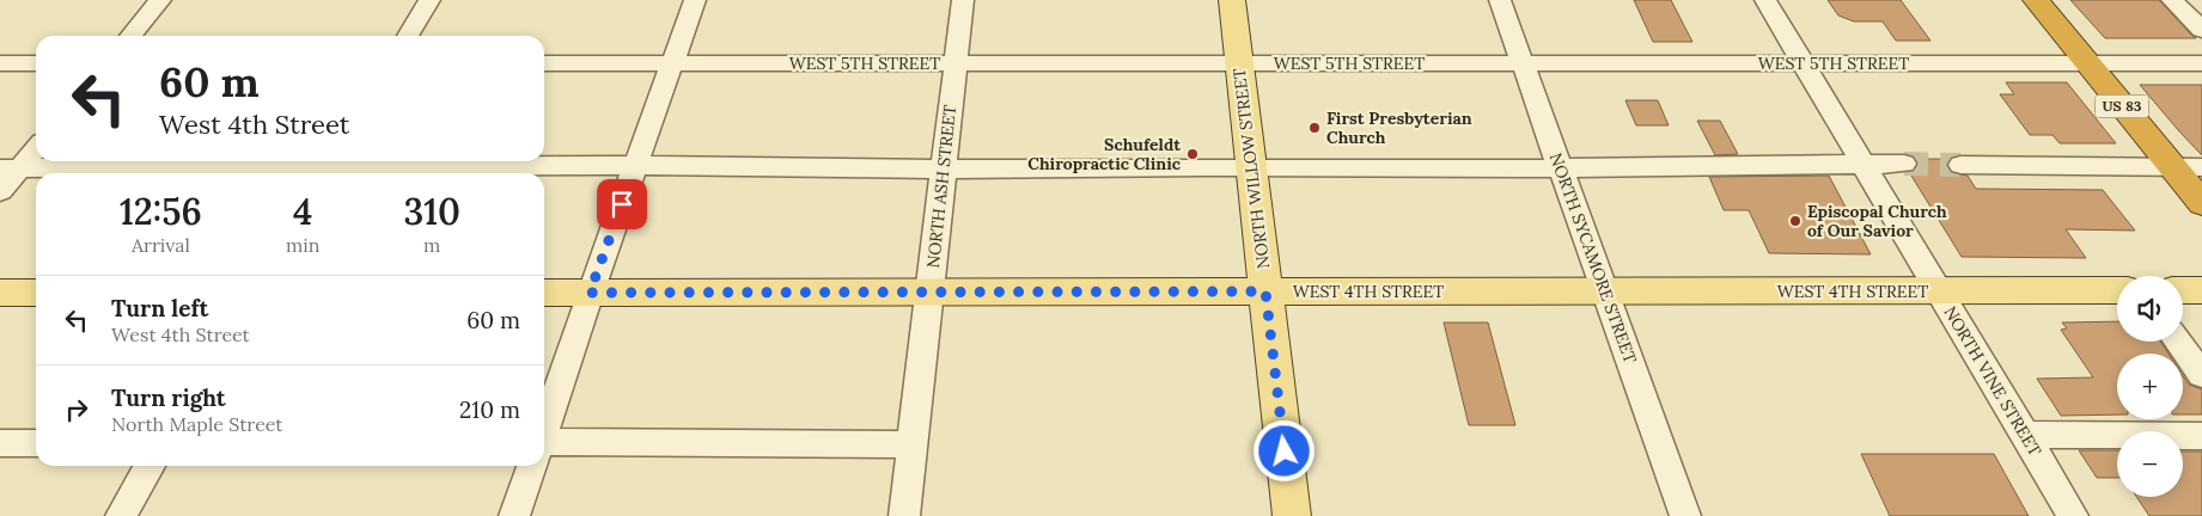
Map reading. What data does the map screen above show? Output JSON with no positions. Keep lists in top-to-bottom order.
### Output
{
  "streets": {
    "highway": ["US 83"],
    "main road": ["NORTH WILLOW STREET", "WEST 4TH STREET"],
    "street": [
      "WEST 5TH STREET",
      "NORTH ASH STREET",
      "NORTH SYCAMORE STREET",
      "NORTH VINE STREET"
    ]
  },
  "crossings": [
    ["WEST 5TH STREET", "US 83"],
    ["WEST 5TH STREET", "NORTH WILLOW STREET"],
    ["WEST 5TH STREET", "NORTH ASH STREET"],
    ["WEST 5TH STREET", "NORTH SYCAMORE STREET"],
    ["WEST 5TH STREET", "NORTH VINE STREET"],
    ["NORTH WILLOW STREET", "WEST 4TH STREET"],
    ["NORTH ASH STREET", "WEST 4TH STREET"],
    ["NORTH SYCAMORE STREET", "WEST 4TH STREET"],
    ["WEST 4TH STREET", "NORTH VINE STREET"]
  ],
  "places": ["First Presbyterian Church", "Schufeldt Chiropractic Clinic", "Episcopal Church of Our Savior"],
  "page": {
    "turn": ["60 m", "West 4th Street"],
    "eta": [
      "12:56",
      "Arrival",
      "4",
      "min",
      "310",
      "m"
    ],
    "list": [
      {
        "name": "Turn left",
        "note": "West 4th Street",
        "value": "60 m"
      },
      {
        "name": "Turn right",
        "note": "North Maple Street",
        "value": "210 m"
      }
    ],
    "map_buttons": ["+", "−"]
  }
}
